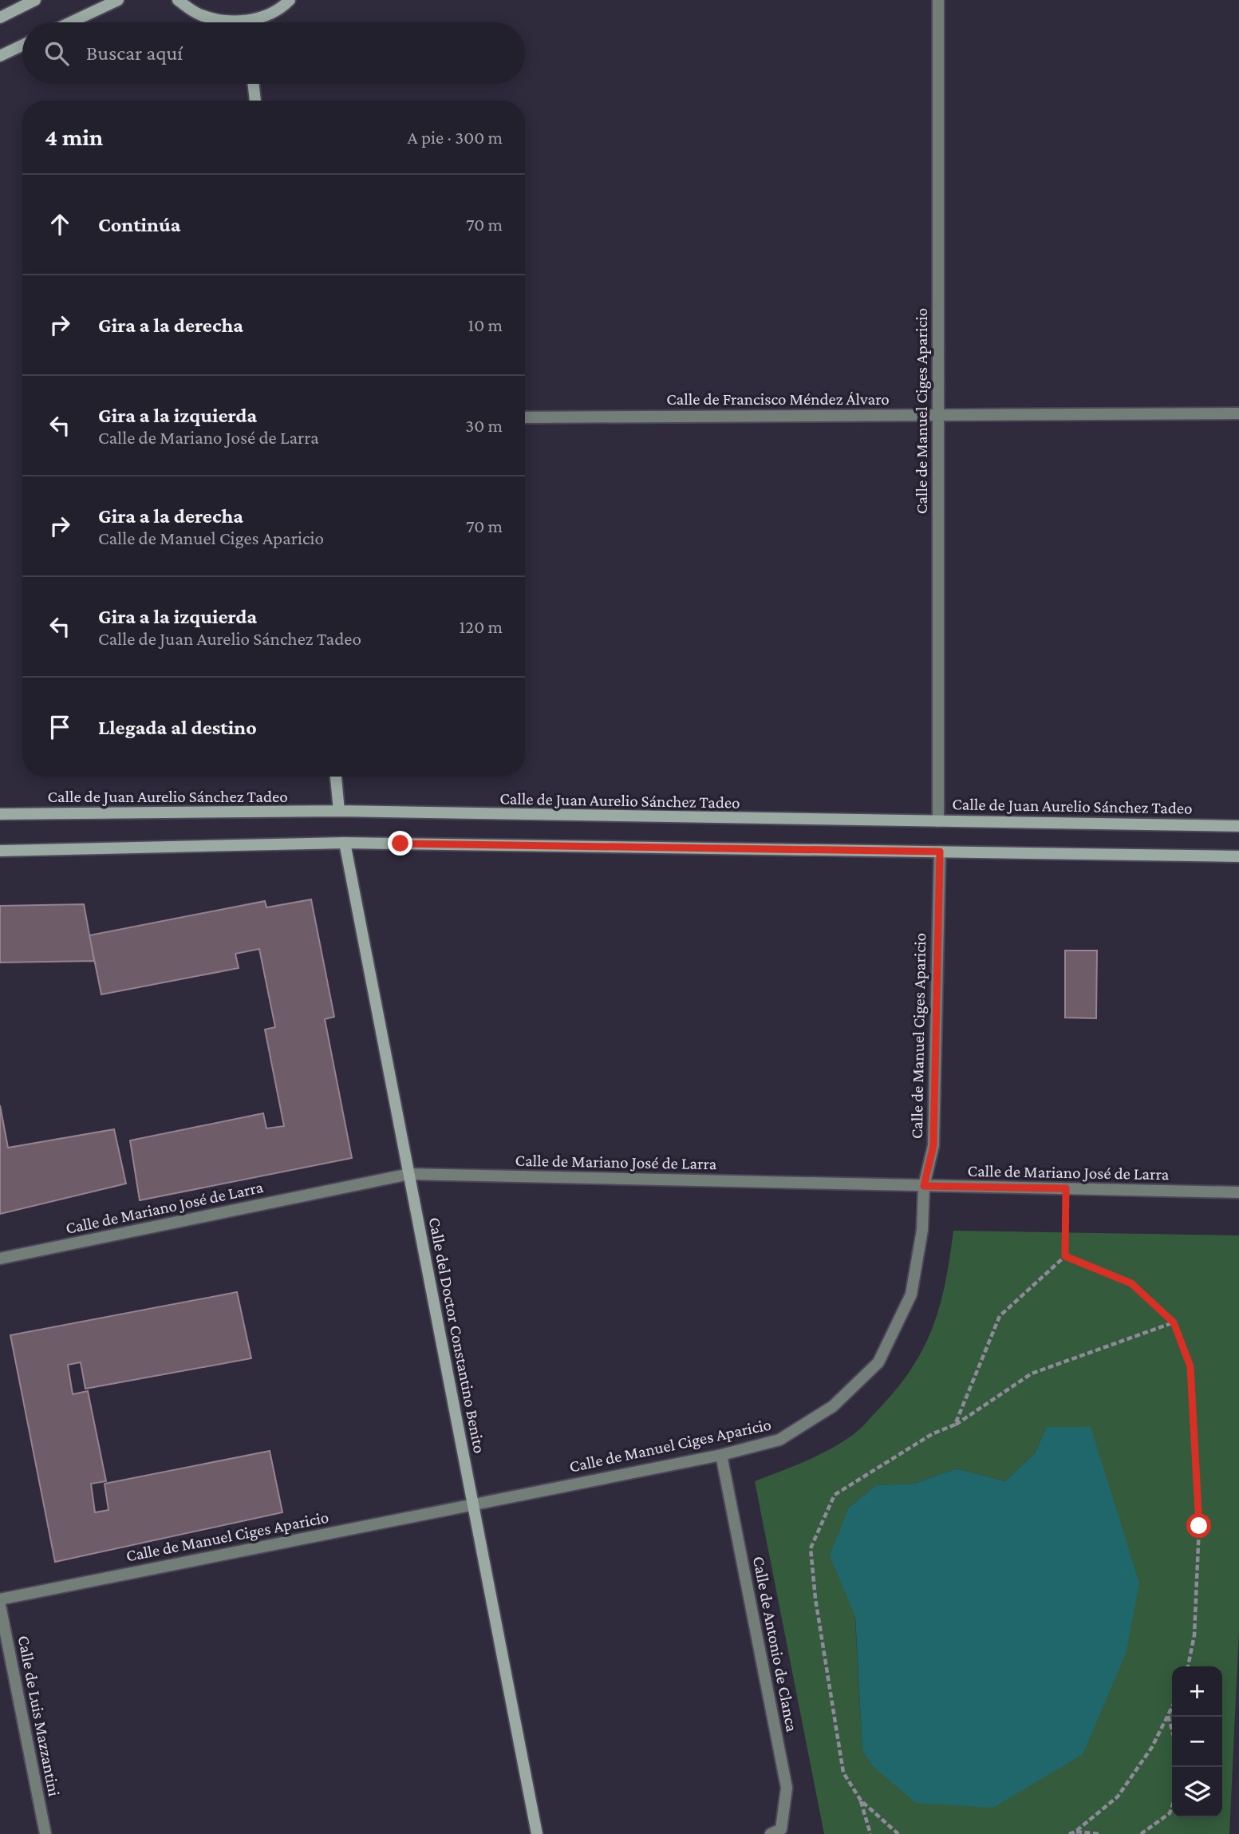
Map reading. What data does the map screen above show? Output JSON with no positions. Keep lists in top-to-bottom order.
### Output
{
  "streets": {
    "street": [
      "Calle de Francisco Méndez Álvaro",
      "Calle de Manuel Ciges Aparicio",
      "Calle de Juan Aurelio Sánchez Tadeo",
      "Calle de Mariano José de Larra",
      "Calle del Doctor Constantino Benito",
      "Calle de Antonio de Clanca",
      "Calle de Luis Mazzantini"
    ]
  },
  "crossings": [
    ["Calle de Francisco Méndez Álvaro", "Calle de Manuel Ciges Aparicio"],
    ["Calle de Manuel Ciges Aparicio", "Calle de Juan Aurelio Sánchez Tadeo"],
    ["Calle de Manuel Ciges Aparicio", "Calle de Mariano José de Larra"],
    ["Calle de Manuel Ciges Aparicio", "Calle del Doctor Constantino Benito"],
    ["Calle de Manuel Ciges Aparicio", "Calle de Antonio de Clanca"],
    ["Calle de Mariano José de Larra", "Calle del Doctor Constantino Benito"]
  ],
  "page": {
    "search": "Buscar aquí",
    "heading": ["4 min", "A pie · 300 m"],
    "list": [
      ["Continúa", "70 m"],
      ["Gira a la derecha", "10 m"],
      ["Gira a la izquierda", "Calle de Mariano José de Larra", "30 m"],
      ["Gira a la derecha", "Calle de Manuel Ciges Aparicio", "70 m"],
      ["Gira a la izquierda", "Calle de Juan Aurelio Sánchez Tadeo", "120 m"],
      "Llegada al destino"
    ],
    "map_buttons": ["+", "−"]
  }
}
